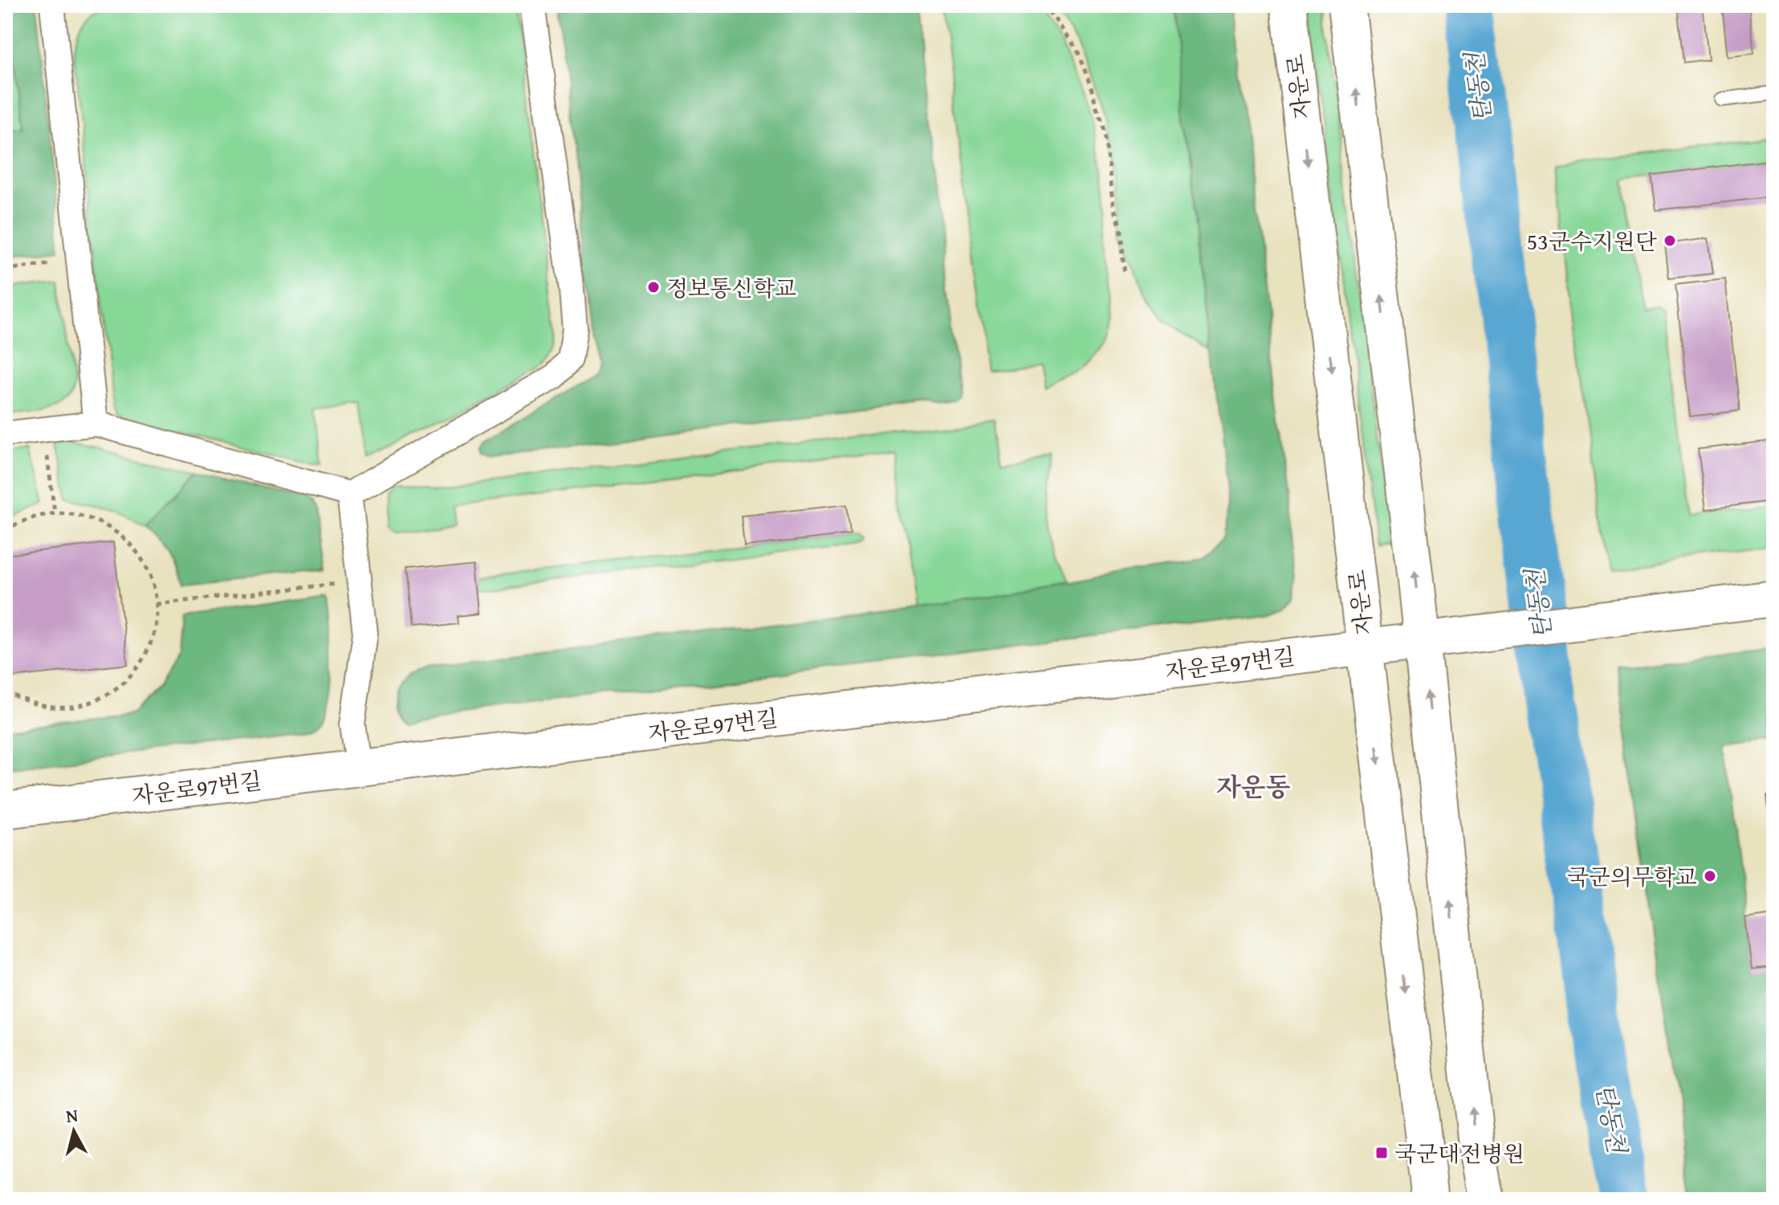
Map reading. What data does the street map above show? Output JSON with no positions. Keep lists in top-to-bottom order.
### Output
{
  "streets": {
    "street": ["자운로", "자운로97번길"]
  },
  "crossings": [
    ["자운로", "자운로97번길"]
  ],
  "districts": ["자운동"],
  "water": ["탄동천"],
  "places": {
    "other": ["53군수지원단", "정보통신학교", "국군의무학교"],
    "transit": ["국군대전병원"]
  },
  "north": "top"
}
